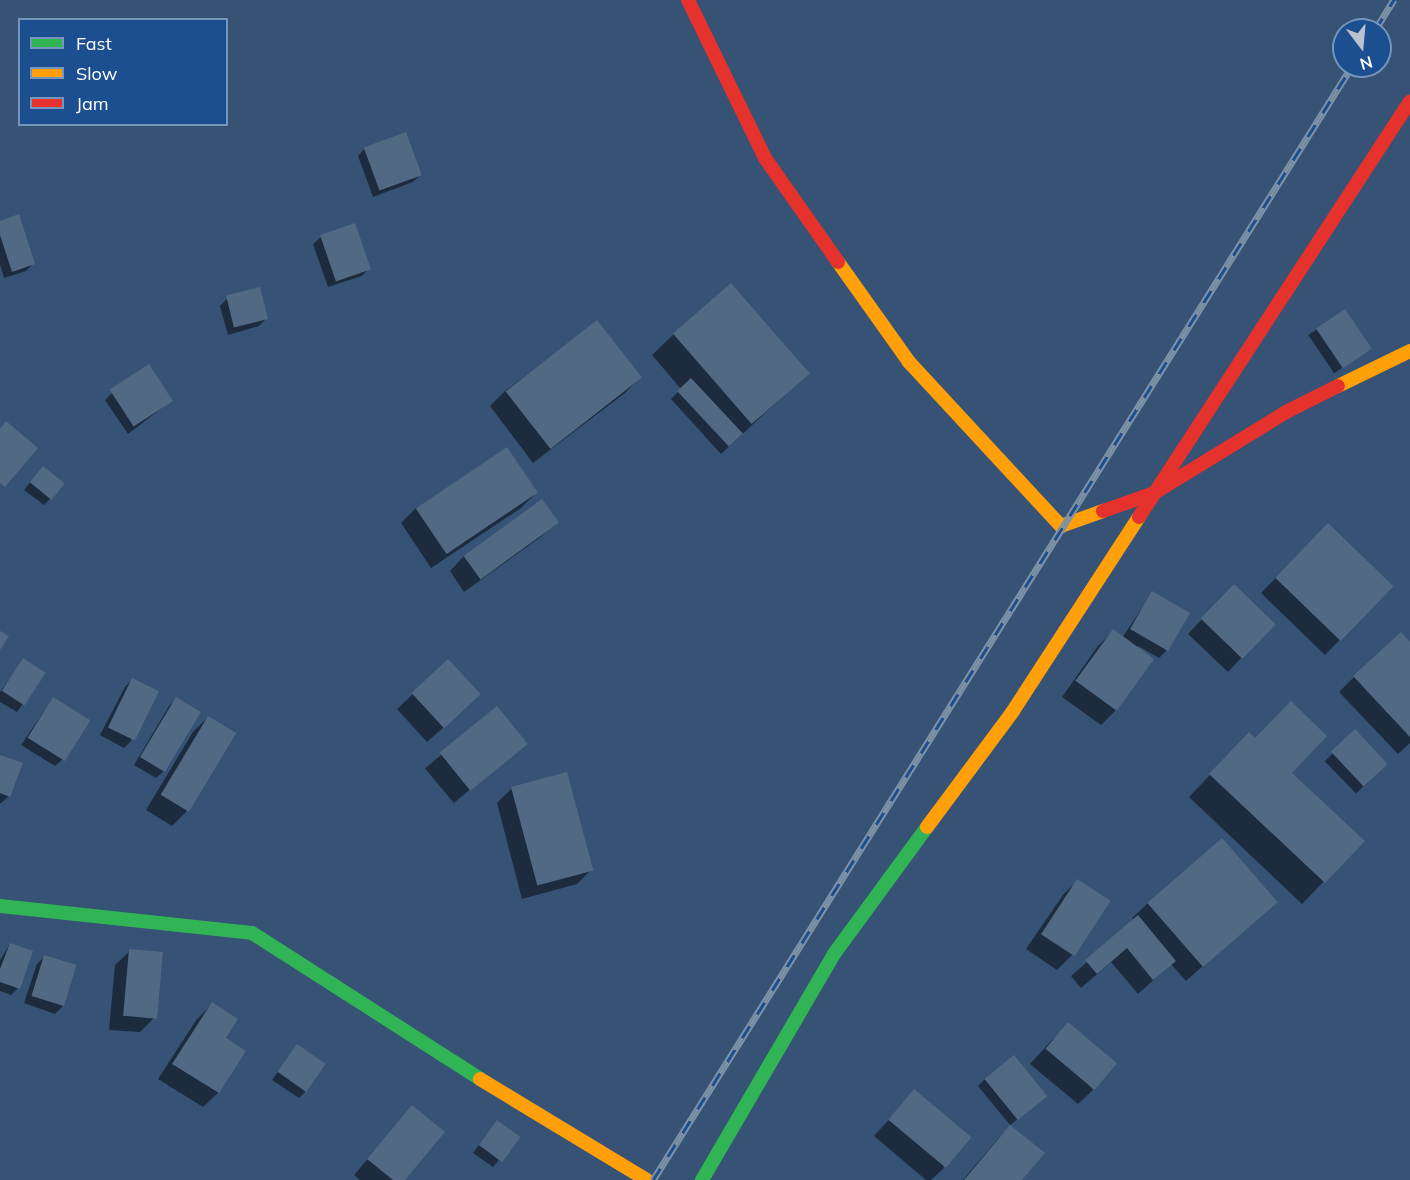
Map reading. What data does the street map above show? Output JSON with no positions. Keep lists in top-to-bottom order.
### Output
{
  "legend": ["Fast", "Slow", "Jam"],
  "north": "bottom"
}
